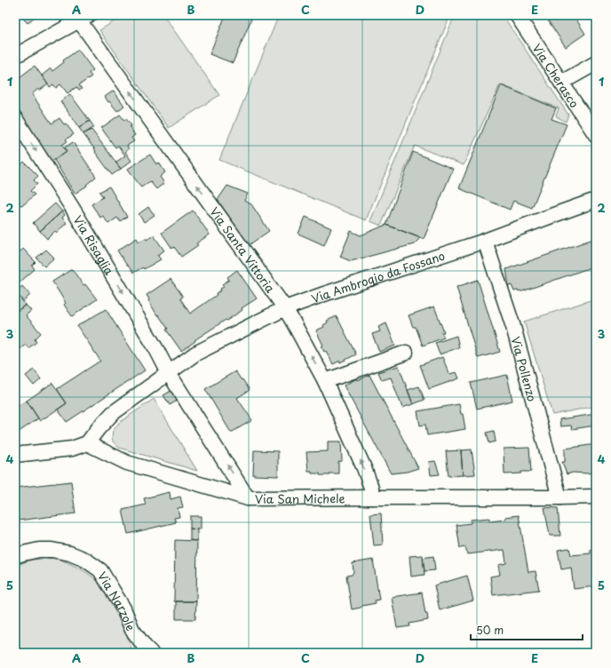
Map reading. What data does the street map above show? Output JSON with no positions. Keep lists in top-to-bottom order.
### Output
{
  "streets": {
    "street": [
      "Via Cherasco",
      "Via Risaglia",
      "Via Santa Vittoria",
      "Via Ambrogio da Fossano",
      "Via Pollenzo",
      "Via San Michele",
      "Via Narzole"
    ]
  },
  "crossings": [
    ["Via Risaglia", "Via Ambrogio da Fossano"],
    ["Via Santa Vittoria", "Via Ambrogio da Fossano"],
    ["Via Santa Vittoria", "Via San Michele"],
    ["Via Ambrogio da Fossano", "Via Pollenzo"],
    ["Via Ambrogio da Fossano", "Via San Michele"],
    ["Via Pollenzo", "Via San Michele"]
  ],
  "one_way": ["Via Risaglia", "Via Santa Vittoria"],
  "scale_bar": "50 m",
  "grid": {
    "columns": [
      "A",
      "B",
      "C",
      "D",
      "E"
    ],
    "rows": [
      "1",
      "2",
      "3",
      "4",
      "5"
    ]
  }
}
